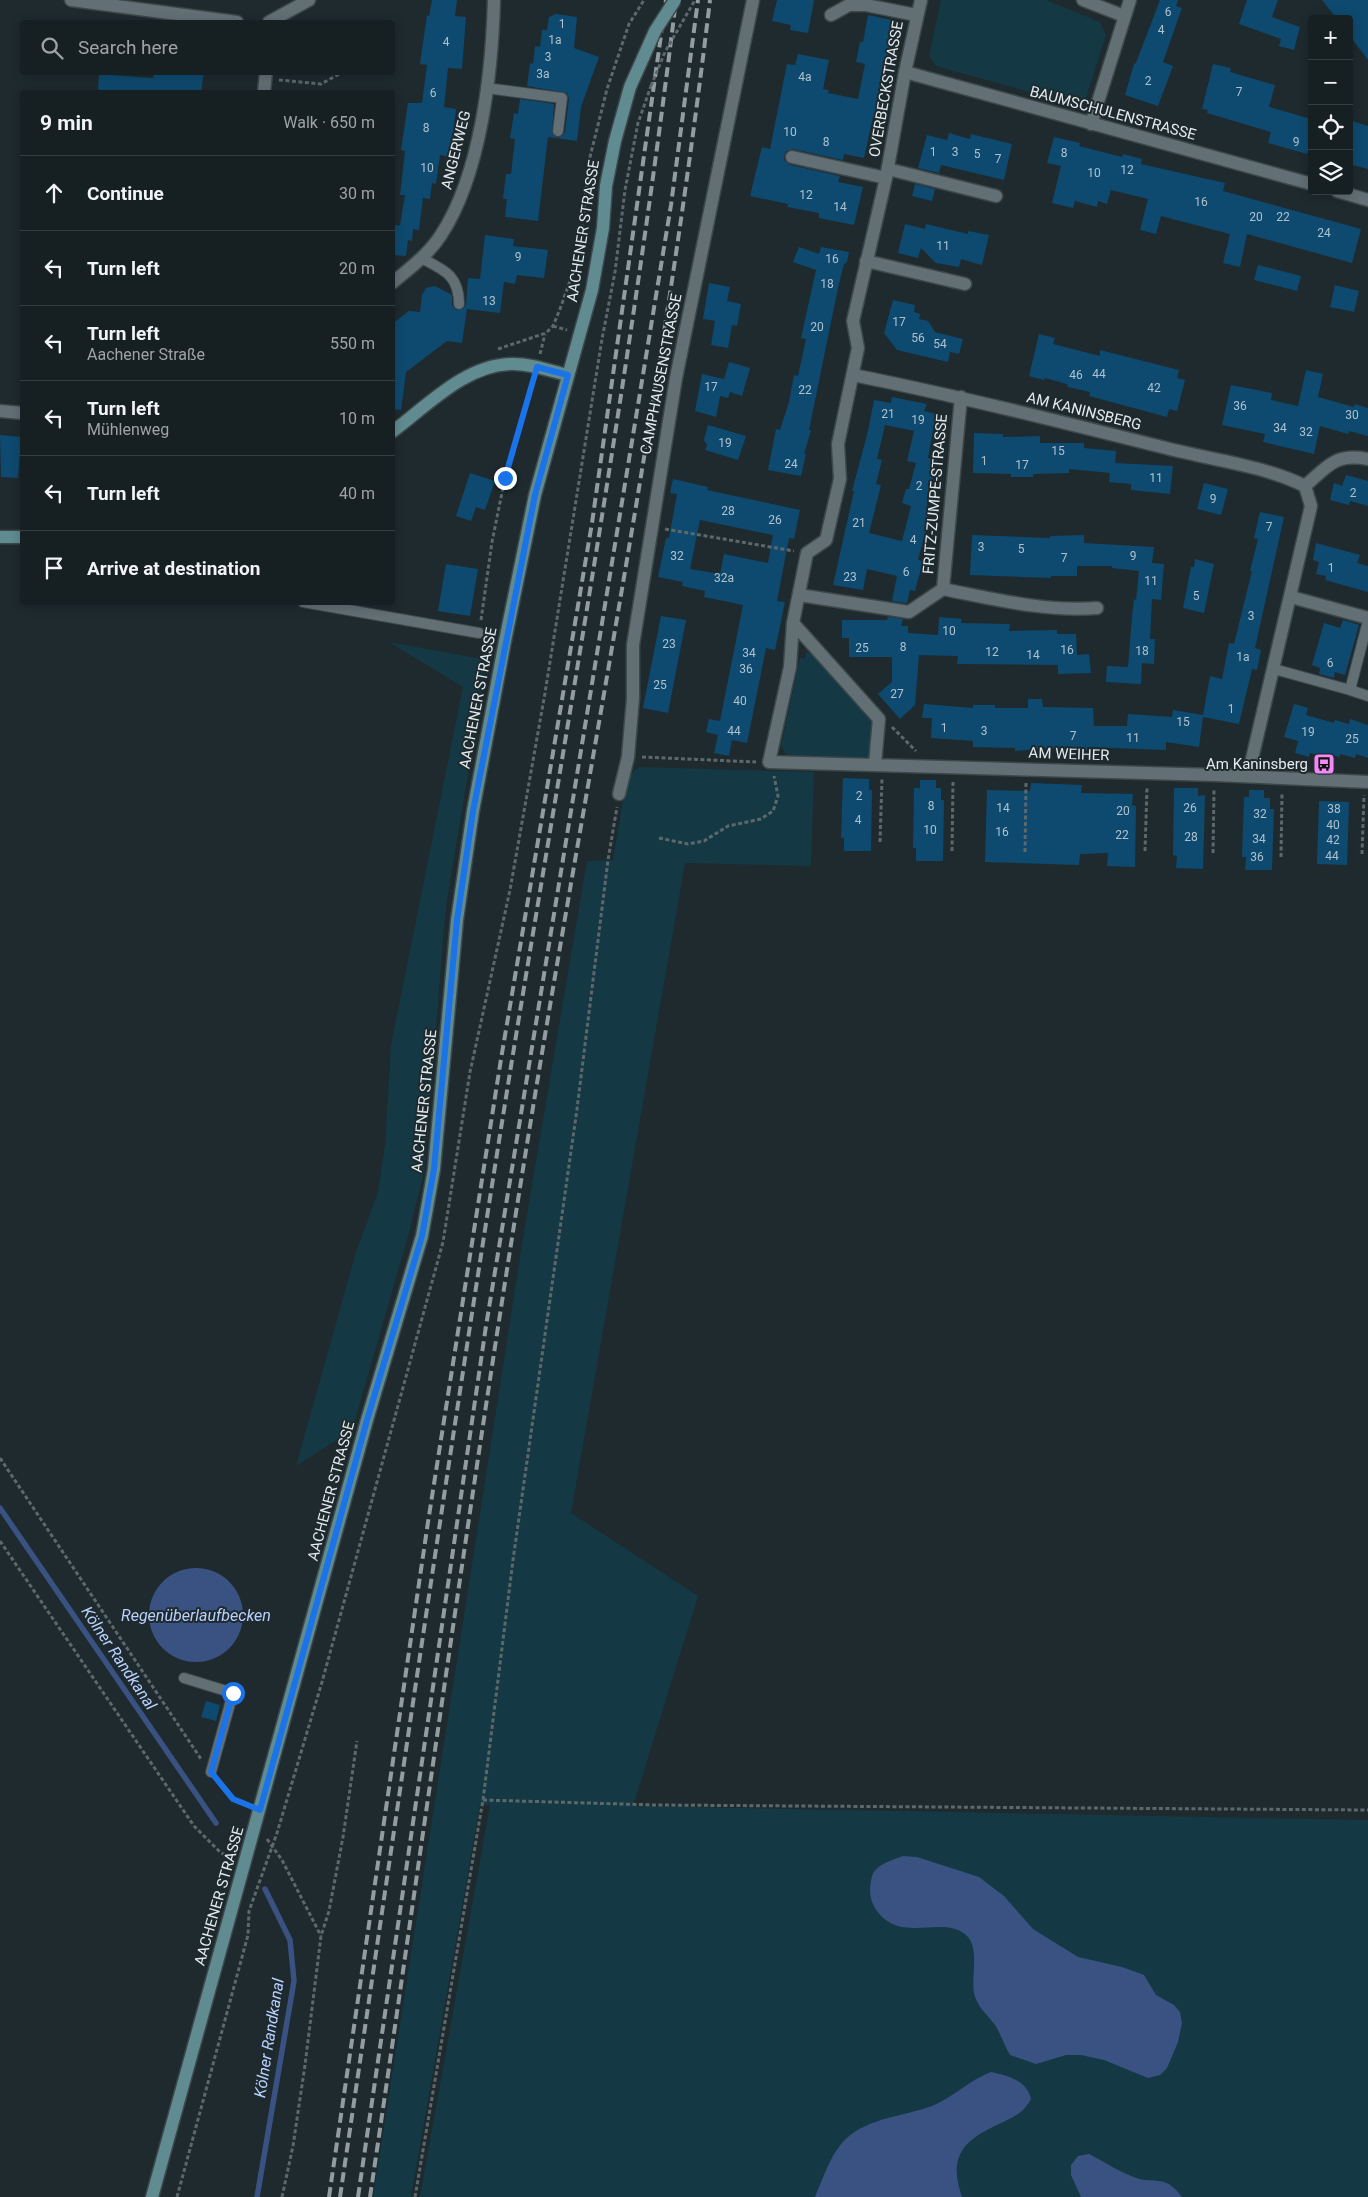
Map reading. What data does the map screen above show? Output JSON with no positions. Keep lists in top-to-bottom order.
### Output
{
  "streets": {
    "main road": ["AACHENER STRASSE"],
    "street": [
      "OVERBECKSTRASSE",
      "BAUMSCHULENSTRASSE",
      "ANGERWEG",
      "CAMPHAUSENSTRASSE",
      "AM KANINSBERG",
      "FRITZ-ZUMPE-STRASSE",
      "AM WEIHER"
    ]
  },
  "crossings": [
    ["OVERBECKSTRASSE", "BAUMSCHULENSTRASSE"],
    ["OVERBECKSTRASSE", "AM KANINSBERG"],
    ["AM KANINSBERG", "FRITZ-ZUMPE-STRASSE"]
  ],
  "water": ["Regenüberlaufbecken", "Kölner Randkanal"],
  "places": {
    "bus stop": ["Am Kaninsberg"]
  },
  "house_numbers": [
    "6",
    "1",
    "4",
    "1a",
    "4",
    "3",
    "3a",
    "4a",
    "2",
    "7",
    "6",
    "8",
    "10",
    "8",
    "9",
    "1",
    "3",
    "8",
    "5",
    "7",
    "10",
    "12",
    "10",
    "12",
    "16",
    "14",
    "20",
    "22",
    "24",
    "11",
    "9",
    "16",
    "18",
    "13",
    "17",
    "20",
    "56",
    "54",
    "44",
    "46",
    "17",
    "42",
    "22",
    "36",
    "21",
    "30",
    "19",
    "34",
    "32",
    "19",
    "15",
    "1",
    "24",
    "17",
    "11",
    "2",
    "2",
    "9",
    "28",
    "26",
    "21",
    "7",
    "4",
    "3",
    "5",
    "32",
    "9",
    "7",
    "1",
    "6",
    "23",
    "32a",
    "11",
    "5",
    "3",
    "10",
    "23",
    "8",
    "25",
    "16",
    "18",
    "12",
    "34",
    "14",
    "1a",
    "6",
    "36",
    "25",
    "27",
    "40",
    "1",
    "15",
    "1",
    "44",
    "3",
    "19",
    "7",
    "11",
    "25",
    "2",
    "8",
    "14",
    "26",
    "38",
    "20",
    "32",
    "4",
    "40",
    "10",
    "16",
    "22",
    "28",
    "34",
    "42",
    "44",
    "36"
  ],
  "page": {
    "map_buttons": ["+", "−"],
    "search": "Search here",
    "heading": ["9 min", "Walk · 650 m"],
    "list": [
      ["Continue", "30 m"],
      ["Turn left", "20 m"],
      ["Turn left", "Aachener Straße", "550 m"],
      ["Turn left", "Mühlenweg", "10 m"],
      ["Turn left", "40 m"],
      "Arrive at destination"
    ]
  }
}
